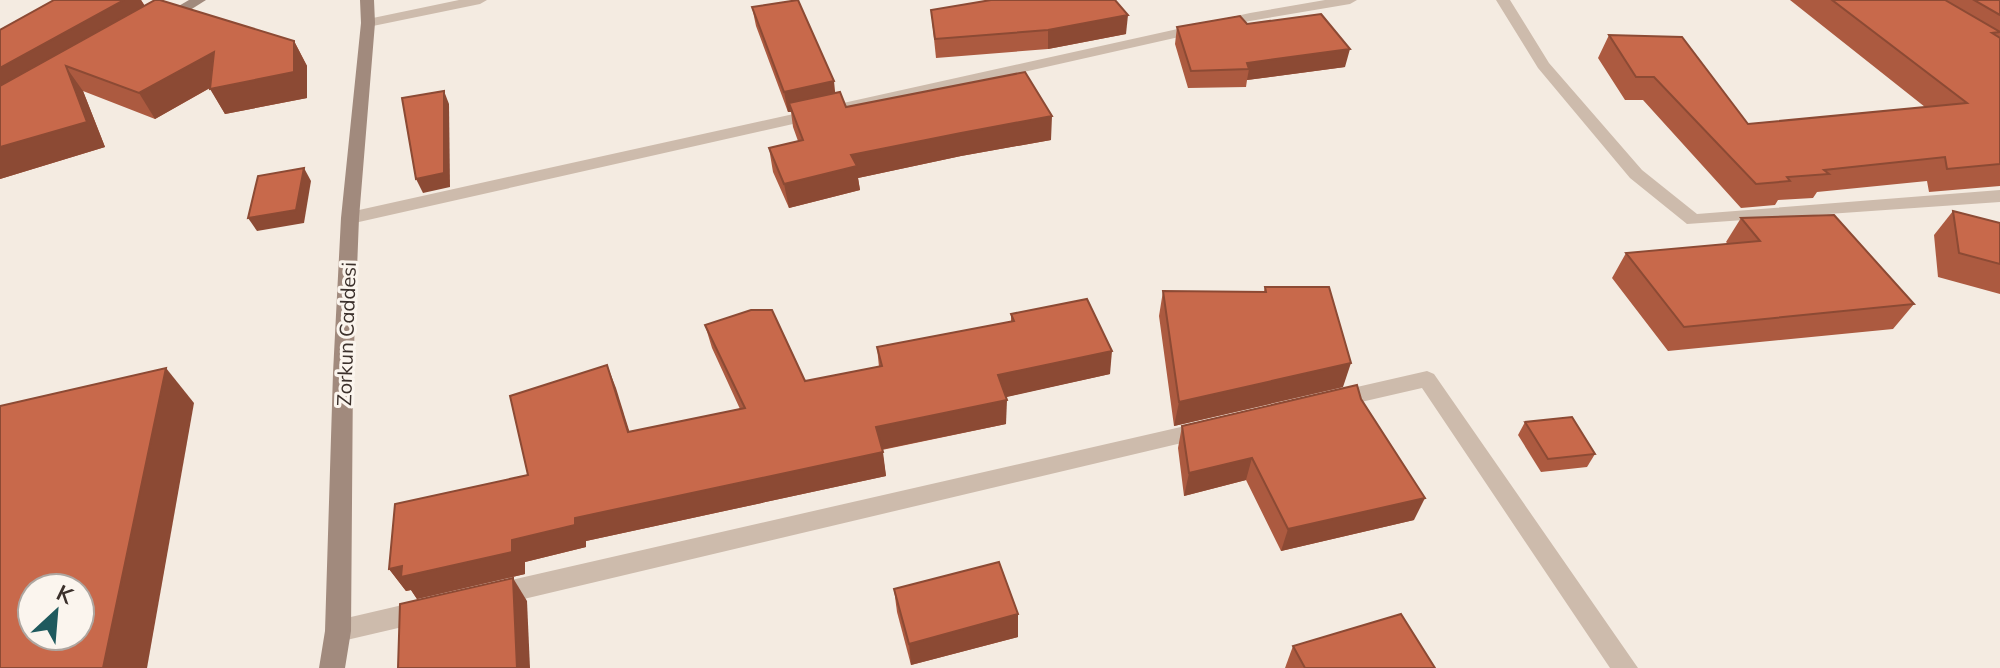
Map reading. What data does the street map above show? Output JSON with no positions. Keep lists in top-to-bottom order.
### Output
{
  "streets": {
    "street": ["Zorkun Caddesi"]
  },
  "north": "top right"
}
